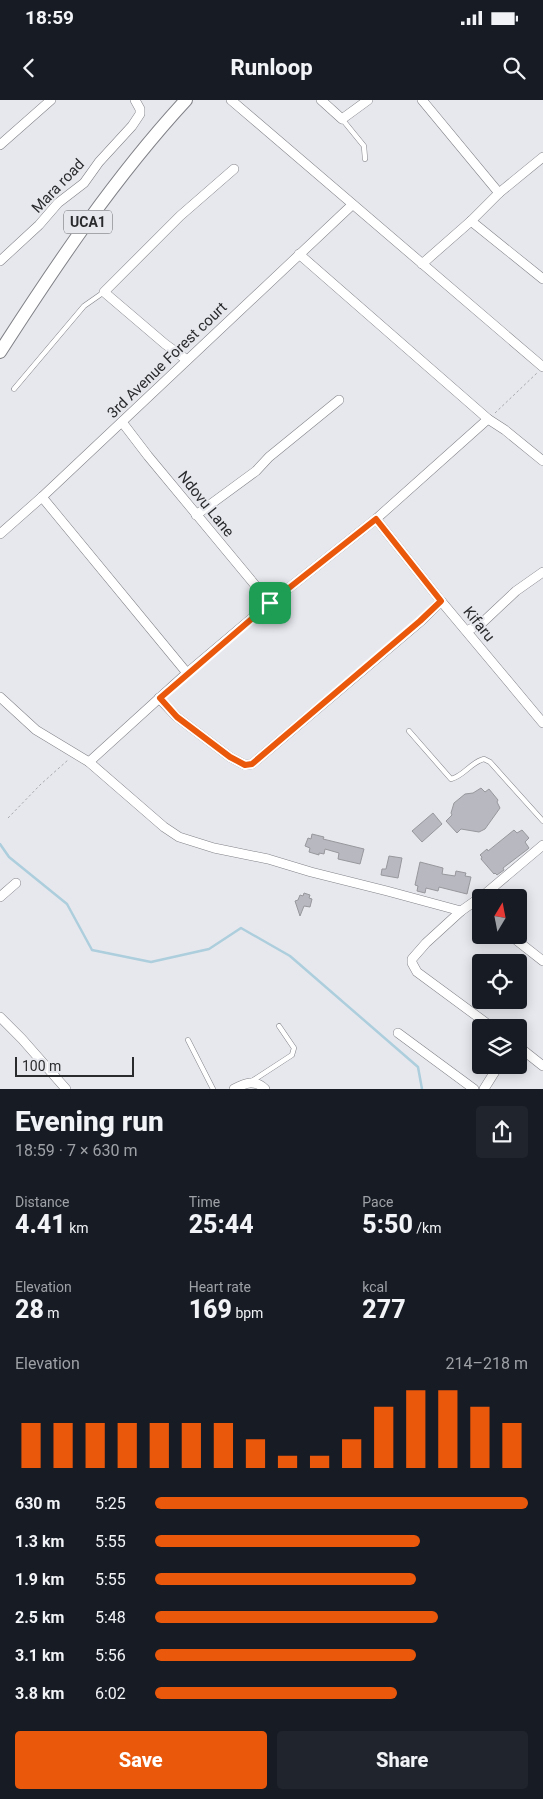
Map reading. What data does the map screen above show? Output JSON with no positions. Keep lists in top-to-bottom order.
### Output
{
  "streets": {
    "main road": ["UCA1"],
    "street": [
      "Mara road",
      "3rd Avenue Forest court",
      "Ndovu Lane",
      "Kifaru"
    ]
  },
  "crossings": [
    ["3rd Avenue Forest court", "Ndovu Lane"]
  ],
  "scale_bar": "100 m",
  "north": "top",
  "page": {
    "status": "18:59",
    "header": "Runloop",
    "scale": "100 m",
    "heading": ["Evening run", "18:59 · 7 × 630 m"],
    "stats": [
      ["Distance", "4.41 km"],
      ["Time", "25:44"],
      ["Pace", "5:50 /km"],
      ["Elevation", "28 m"],
      ["Heart rate", "169 bpm"],
      ["kcal", "277"]
    ],
    "chart": ["Elevation", "214–218 m"],
    "list": [
      {
        "name": "630 m",
        "note": "5:25"
      },
      {
        "name": "1.3 km",
        "note": "5:55"
      },
      {
        "name": "1.9 km",
        "note": "5:55"
      },
      {
        "name": "2.5 km",
        "note": "5:48"
      },
      {
        "name": "3.1 km",
        "note": "5:56"
      },
      {
        "name": "3.8 km",
        "note": "6:02"
      }
    ],
    "buttons": ["Save", "Share"]
  }
}
